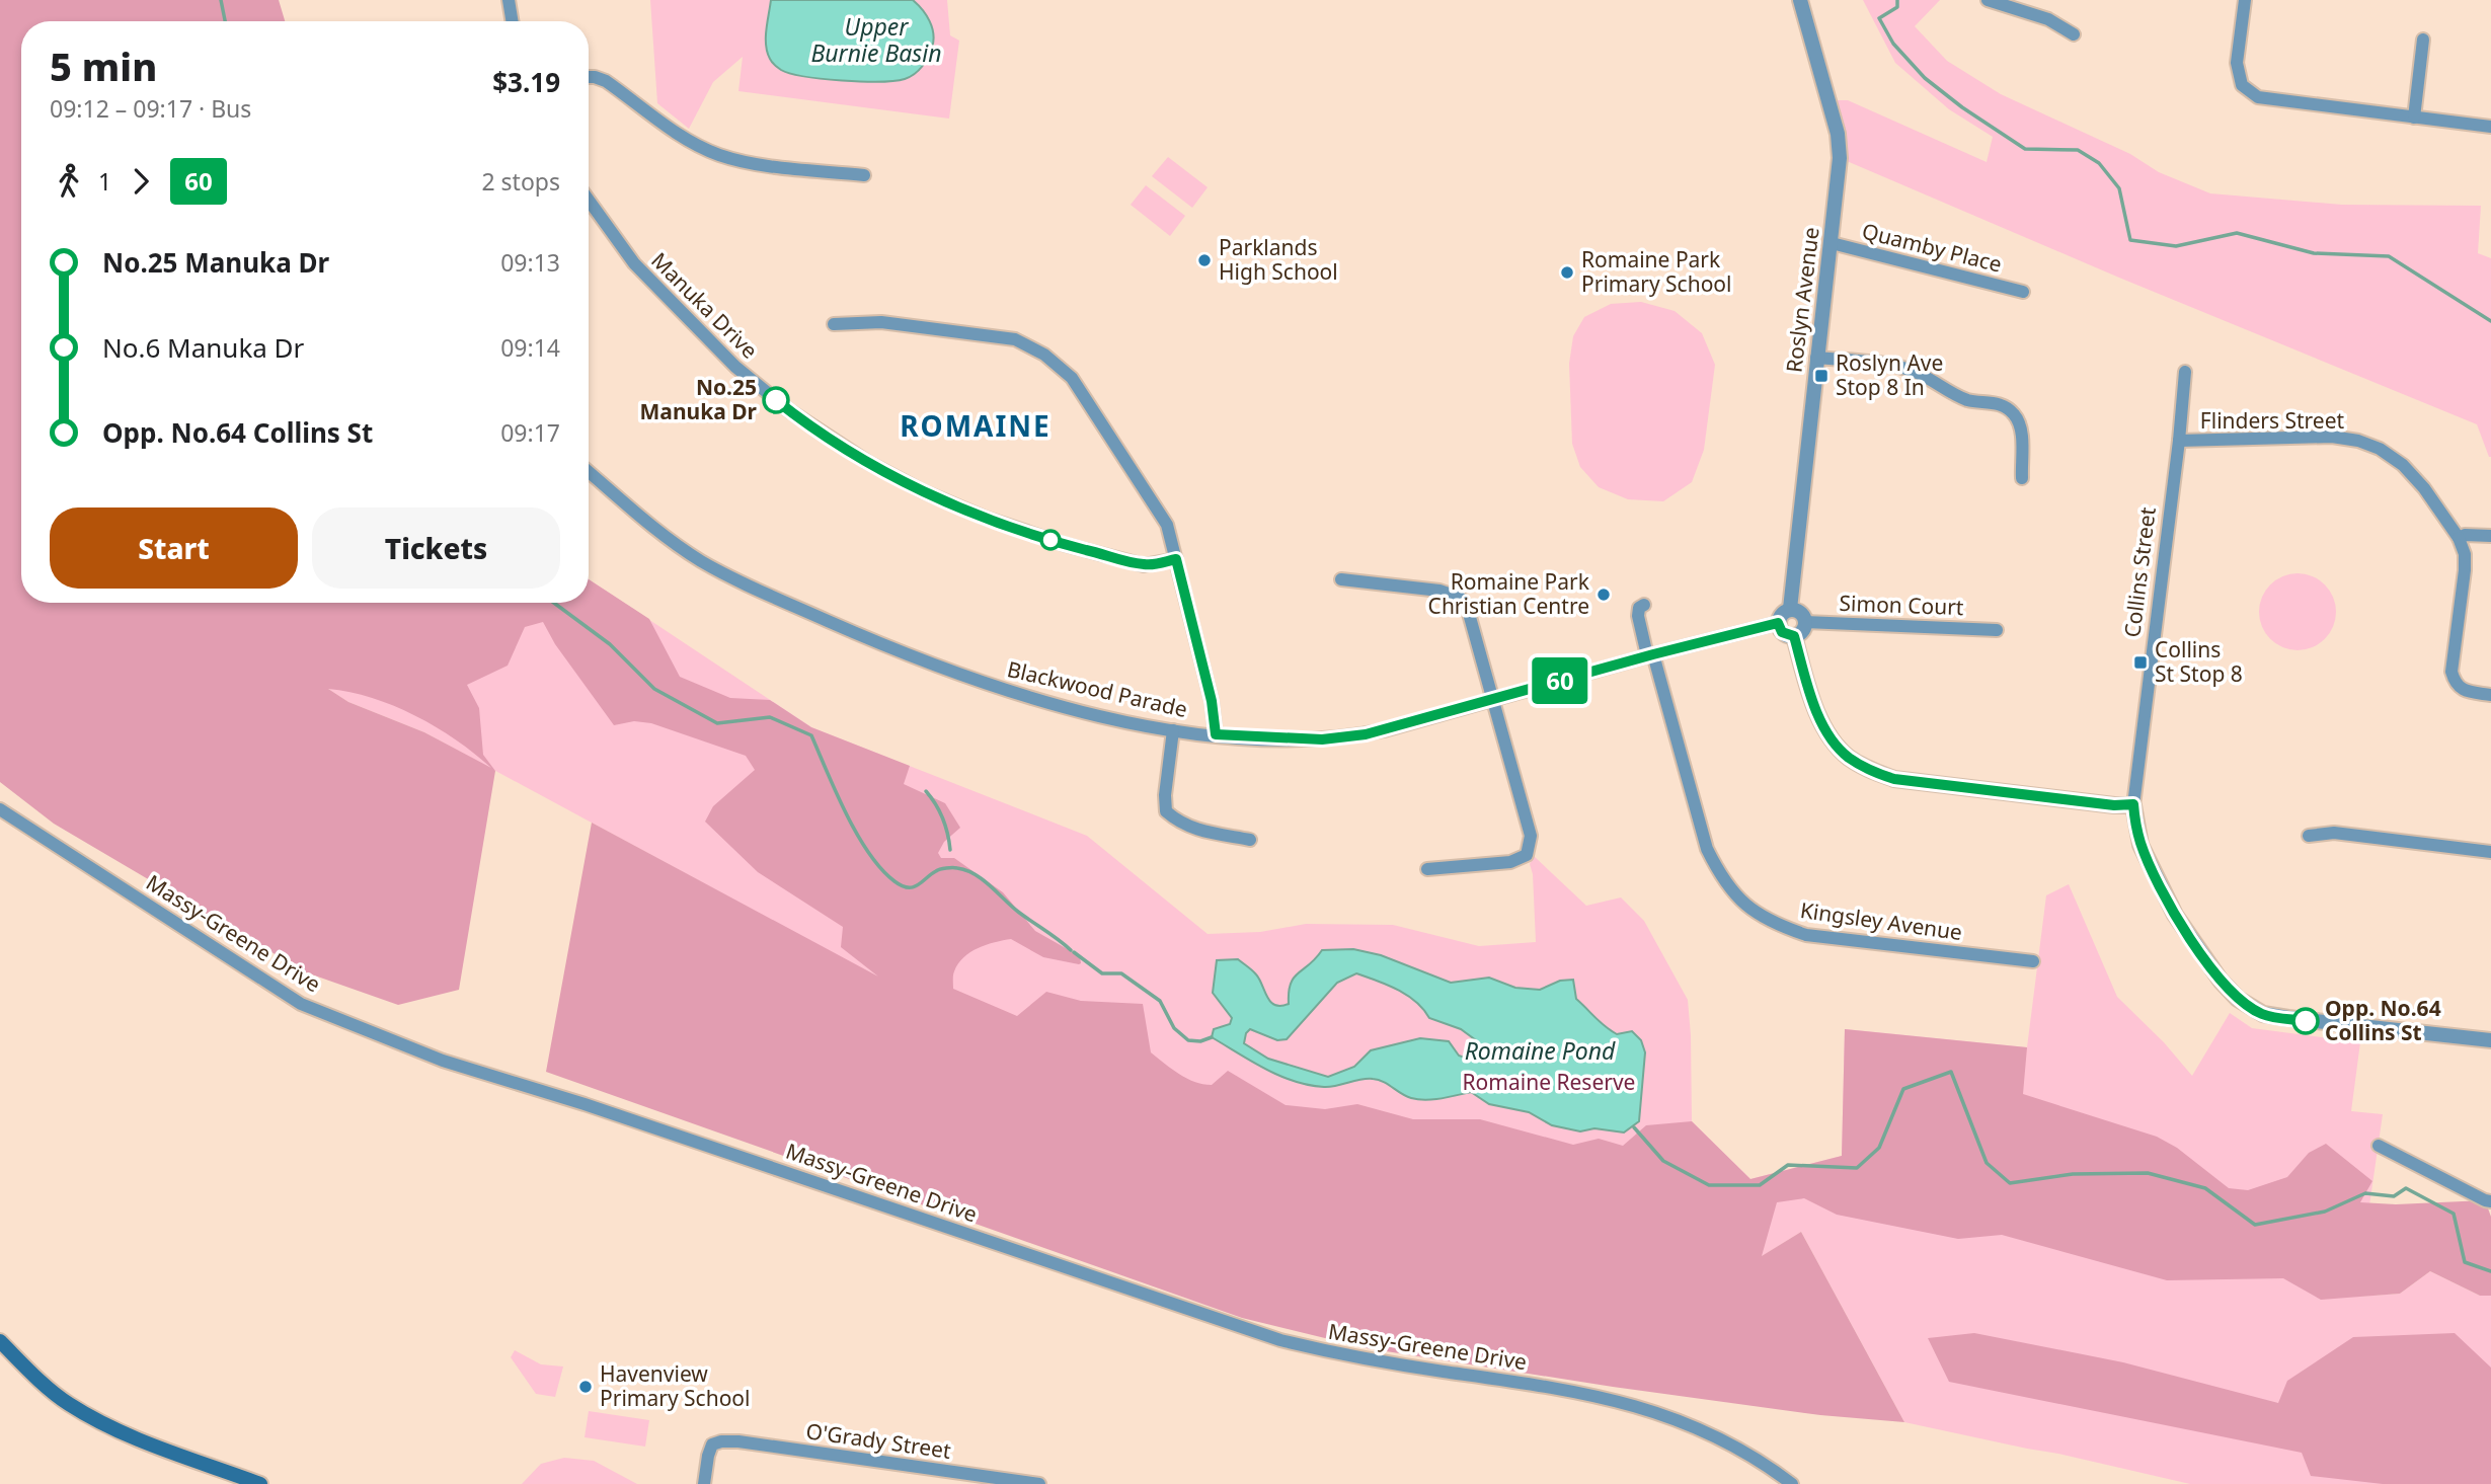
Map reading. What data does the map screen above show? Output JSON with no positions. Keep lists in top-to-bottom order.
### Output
{
  "streets": {
    "street": [
      "Quamby Place",
      "Roslyn Avenue",
      "Manuka Drive",
      "Flinders Street",
      "Collins Street",
      "Simon Court",
      "Blackwood Parade",
      "Kingsley Avenue",
      "Massy-Greene Drive",
      "O'Grady Street"
    ]
  },
  "crossings": [
    ["Quamby Place", "Roslyn Avenue"],
    ["Roslyn Avenue", "Simon Court"],
    ["Roslyn Avenue", "Blackwood Parade"],
    ["Flinders Street", "Collins Street"],
    ["Simon Court", "Blackwood Parade"],
    ["Blackwood Parade", "Kingsley Avenue"]
  ],
  "districts": ["ROMAINE"],
  "water": ["Upper Burnie Basin", "Romaine Pond"],
  "parks": ["Romaine Reserve"],
  "places": {
    "other": [
      "Parklands High School",
      "Romaine Park Primary School",
      "No.25 Manuka Dr",
      "Romaine Park Christian Centre",
      "Opp. No.64 Collins St",
      "Havenview Primary School"
    ],
    "transit": ["Roslyn Ave Stop 8 In", "Collins St Stop 8"]
  },
  "lines": ["bus line 60"],
  "page": {
    "on_map": "60",
    "heading": ["5 min", "09:12 – 09:17 · Bus", "$3.19"],
    "legs": ["1", "60", "2 stops"],
    "list": [
      {
        "name": "No.25 Manuka Dr",
        "value": "09:13"
      },
      {
        "name": "No.6 Manuka Dr",
        "value": "09:14"
      },
      {
        "name": "Opp. No.64 Collins St",
        "value": "09:17"
      }
    ],
    "buttons": ["Start", "Tickets"]
  }
}
